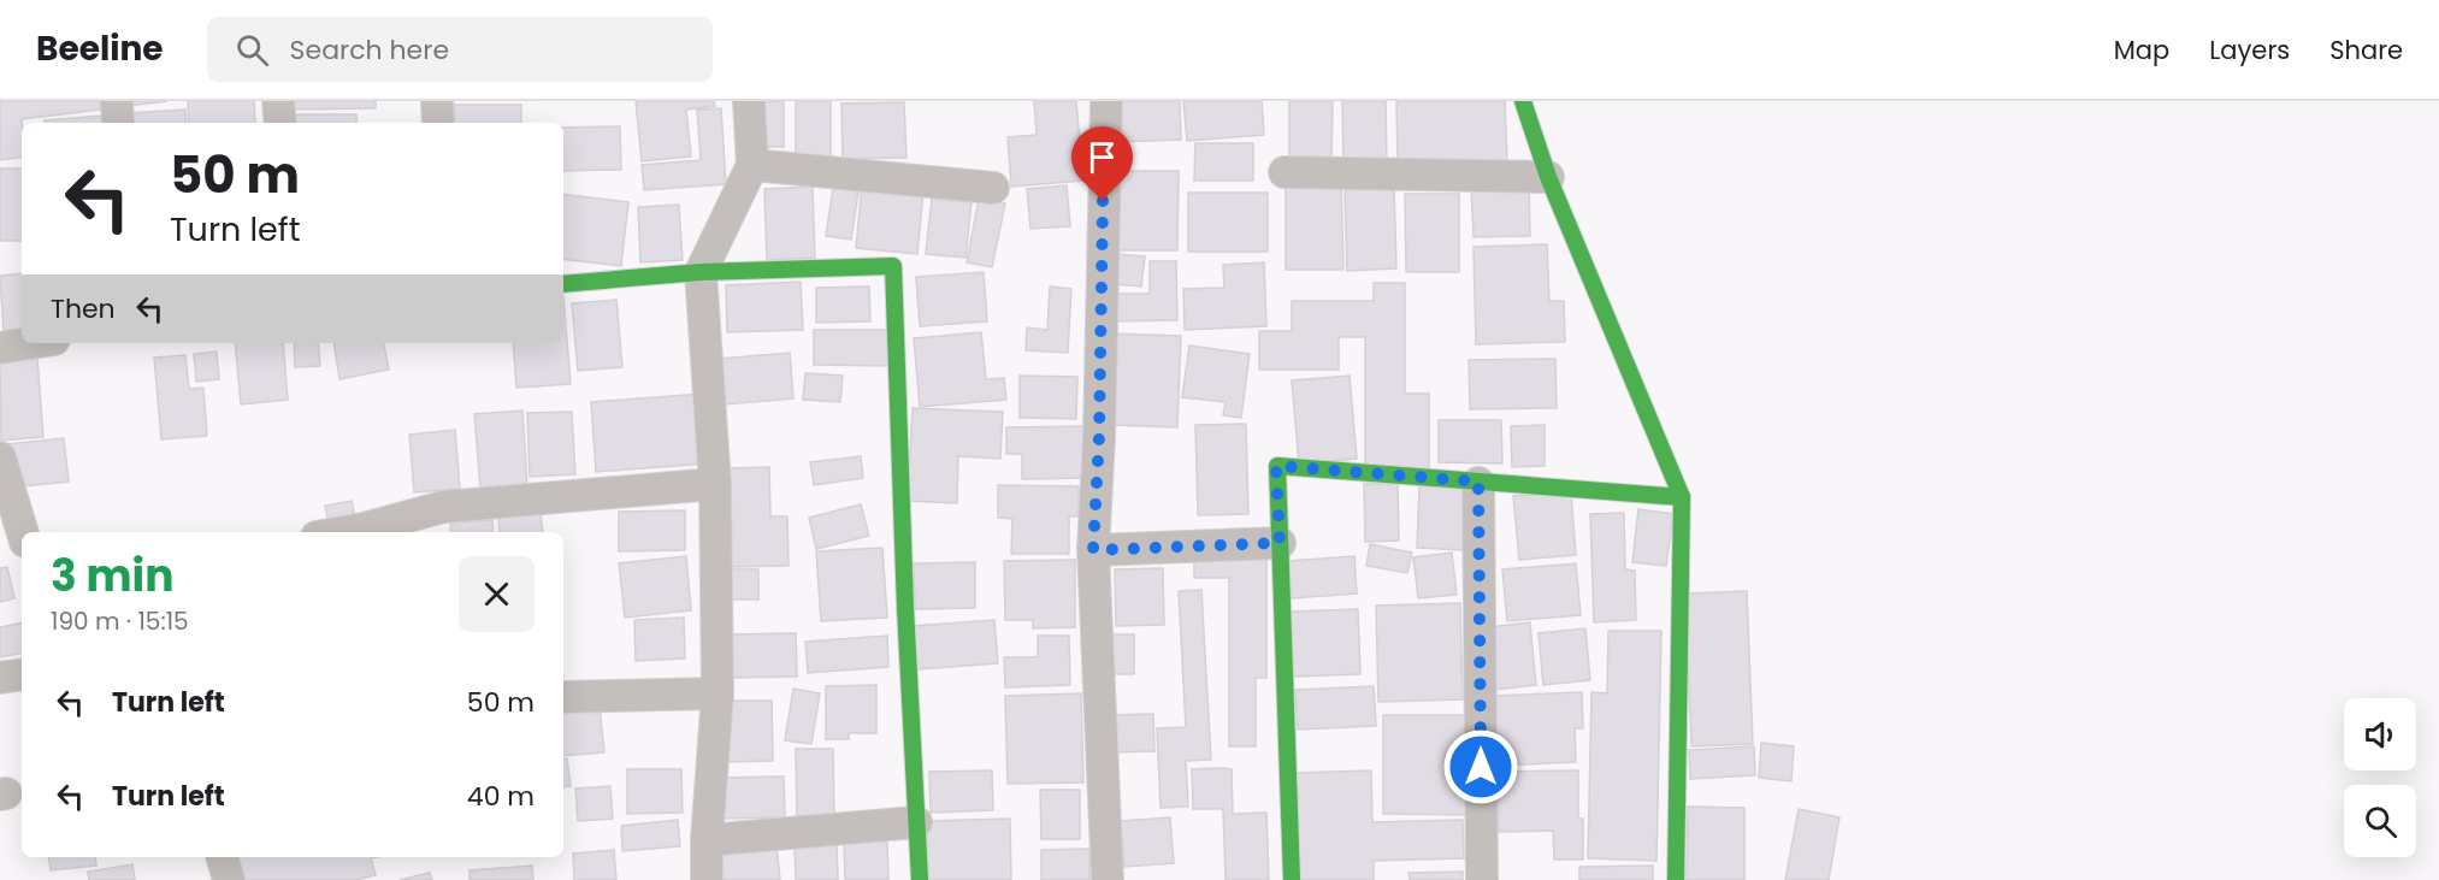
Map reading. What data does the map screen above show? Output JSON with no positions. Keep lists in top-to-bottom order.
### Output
{
  "page": {
    "header": "Beeline",
    "search": "Search here",
    "nav": ["Map", "Layers", "Share"],
    "turn": ["50 m", "Turn left"],
    "then": "Then",
    "heading": ["3 min", "190 m · 15:15"],
    "list": [
      {
        "name": "Turn left",
        "value": "50 m"
      },
      {
        "name": "Turn left",
        "value": "40 m"
      }
    ]
  }
}
